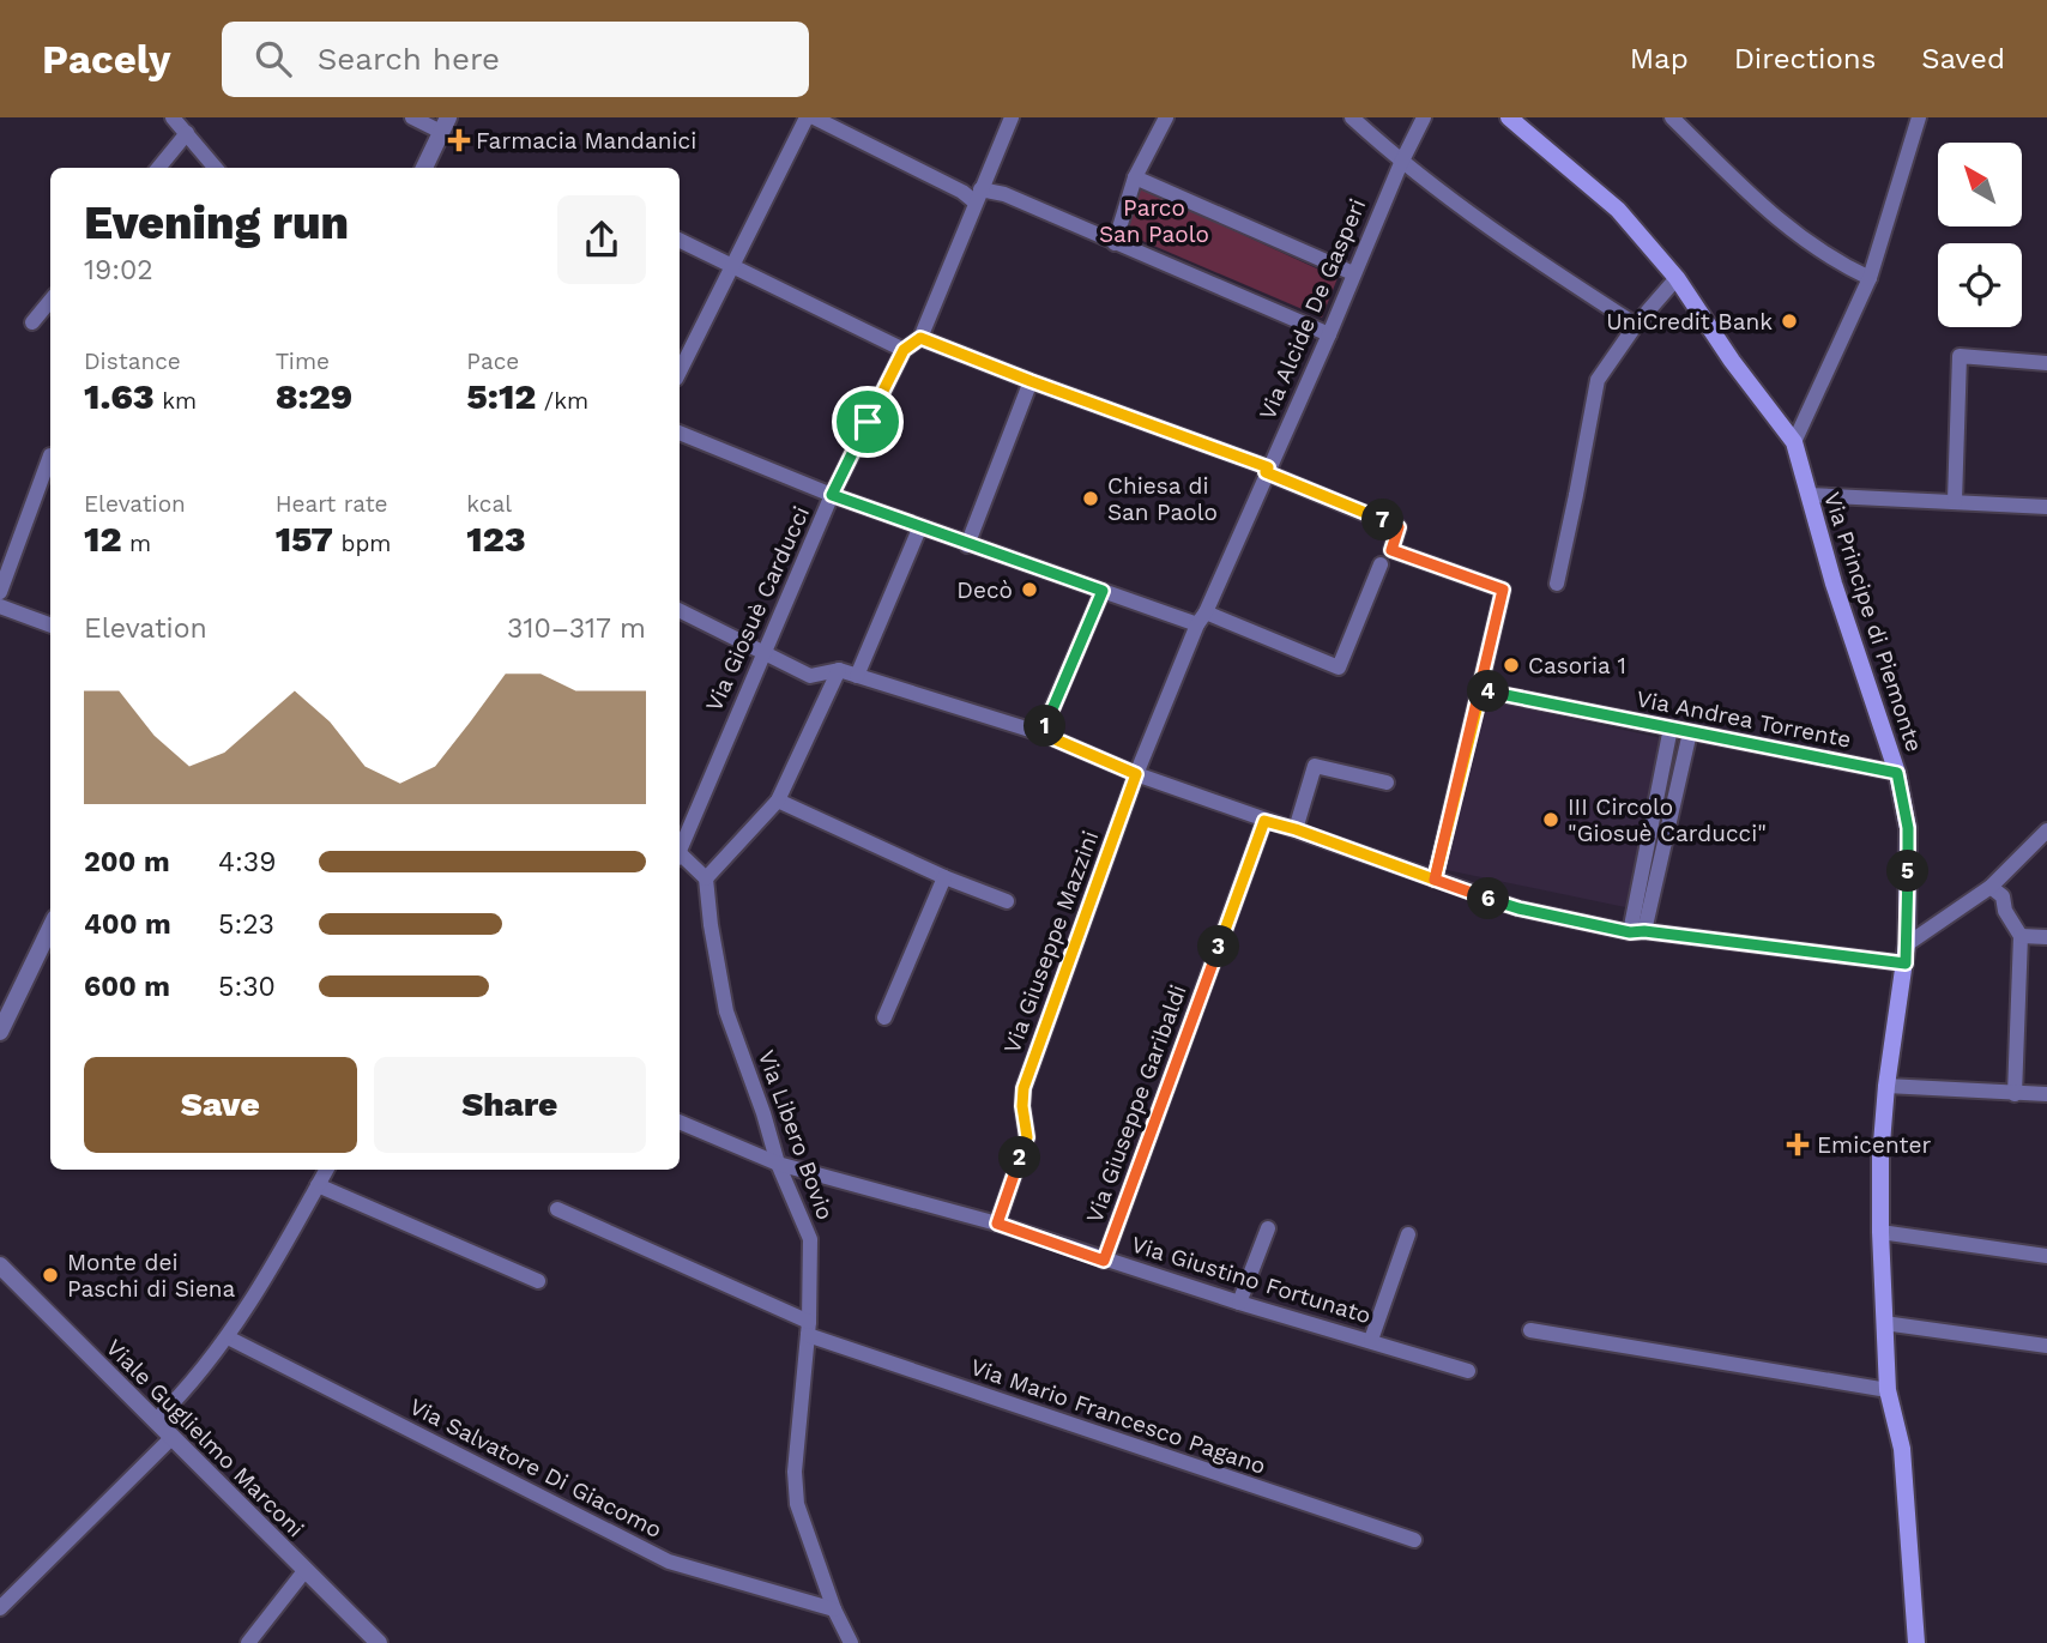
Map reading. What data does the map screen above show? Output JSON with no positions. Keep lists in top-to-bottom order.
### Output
{
  "streets": {
    "main road": ["Via Principe di Piemonte"],
    "street": [
      "Via Alcide De Gasperi",
      "Via Giosuè Carducci",
      "Via Andrea Torrente",
      "Via Giuseppe Mazzini",
      "Via Giuseppe Garibaldi",
      "Via Libero Bovio",
      "Via Giustino Fortunato",
      "Via Mario Francesco Pagano",
      "Viale Guglielmo Marconi",
      "Via Salvatore Di Giacomo"
    ]
  },
  "crossings": [
    ["Via Alcide De Gasperi", "Via Giuseppe Mazzini"],
    ["Via Principe di Piemonte", "Via Andrea Torrente"],
    ["Via Giuseppe Mazzini", "Via Giustino Fortunato"],
    ["Via Giuseppe Garibaldi", "Via Giustino Fortunato"],
    ["Via Libero Bovio", "Via Giustino Fortunato"],
    ["Via Libero Bovio", "Via Mario Francesco Pagano"],
    ["Via Libero Bovio", "Via Salvatore Di Giacomo"]
  ],
  "parks": ["Parco San Paolo"],
  "places": {
    "health": ["Farmacia Mandanici", "Emicenter"],
    "other": [
      "UniCredit Bank",
      "Chiesa di San Paolo",
      "Decò",
      "Casoria 1",
      "III Circolo \"Giosuè Carducci\"",
      "Monte dei Paschi di Siena"
    ]
  },
  "north": "top left",
  "page": {
    "header": "Pacely",
    "search": "Search here",
    "nav": ["Map", "Directions", "Saved"],
    "heading": ["Evening run", "19:02"],
    "stats": [
      ["Distance", "1.63 km"],
      ["Time", "8:29"],
      ["Pace", "5:12 /km"],
      ["Elevation", "12 m"],
      ["Heart rate", "157 bpm"],
      ["kcal", "123"]
    ],
    "pins": [
      "7",
      "4",
      "1",
      "5",
      "6",
      "3",
      "2"
    ],
    "chart": ["Elevation", "310–317 m"],
    "list": [
      {
        "name": "200 m",
        "note": "4:39"
      },
      {
        "name": "400 m",
        "note": "5:23"
      },
      {
        "name": "600 m",
        "note": "5:30"
      }
    ],
    "buttons": ["Save", "Share"]
  }
}
